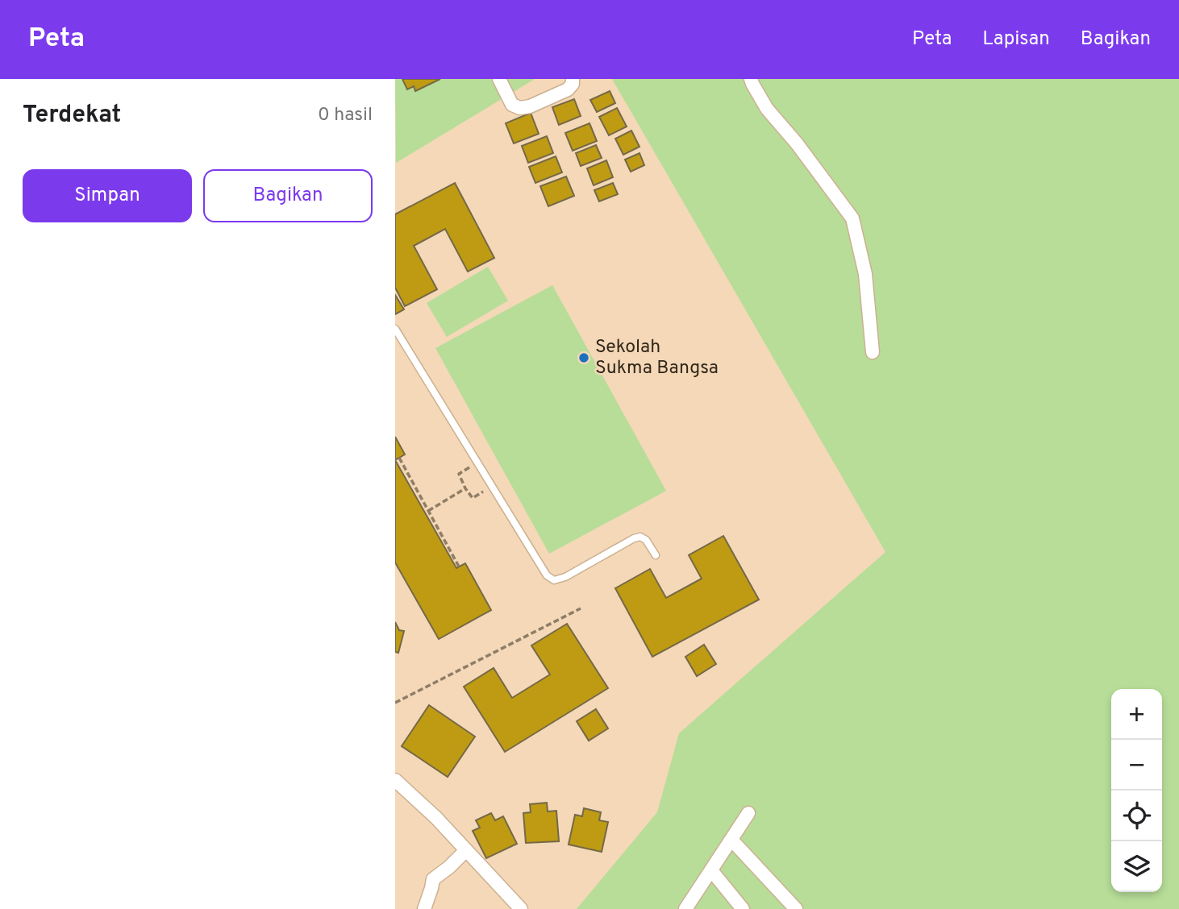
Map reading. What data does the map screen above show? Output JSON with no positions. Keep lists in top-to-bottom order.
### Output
{
  "places": ["Sekolah Sukma Bangsa"],
  "page": {
    "header": "Peta",
    "nav": ["Peta", "Lapisan", "Bagikan"],
    "heading": ["Terdekat", "0 hasil"],
    "buttons": ["Simpan", "Bagikan"],
    "map_buttons": ["+", "−"]
  }
}
